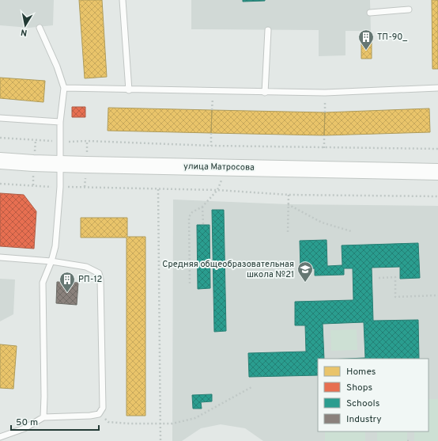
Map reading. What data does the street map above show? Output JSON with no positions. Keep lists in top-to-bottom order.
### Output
{
  "streets": {
    "main road": ["улица Матросова"]
  },
  "places": {
    "building": ["ТП-90_", "РП-12"],
    "school or university": ["Средняя общеобразовательная школа №21"]
  },
  "legend": [
    "Homes",
    "Shops",
    "Schools",
    "Industry"
  ],
  "scale_bar": "50 m",
  "north": "bottom"
}
